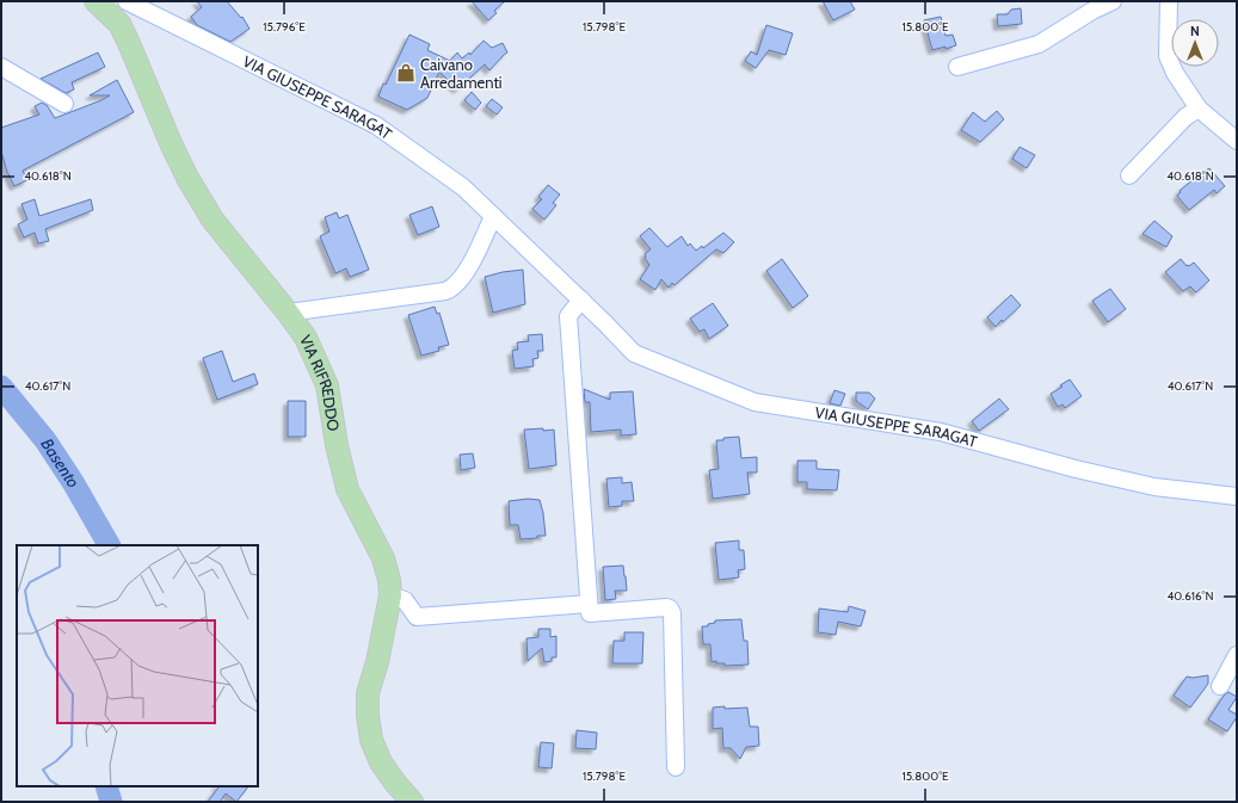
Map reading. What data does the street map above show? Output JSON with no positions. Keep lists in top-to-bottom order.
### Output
{
  "streets": {
    "main road": ["VIA RIFREDDO"],
    "street": ["VIA GIUSEPPE SARAGAT"]
  },
  "water": ["Basento"],
  "places": {
    "shop": ["Caivano Arredamenti"]
  },
  "north": "top",
  "coordinates": [
    "15.796°E",
    "15.798°E",
    "15.800°E",
    "40.618°N",
    "40.617°N",
    "40.616°N"
  ]
}
